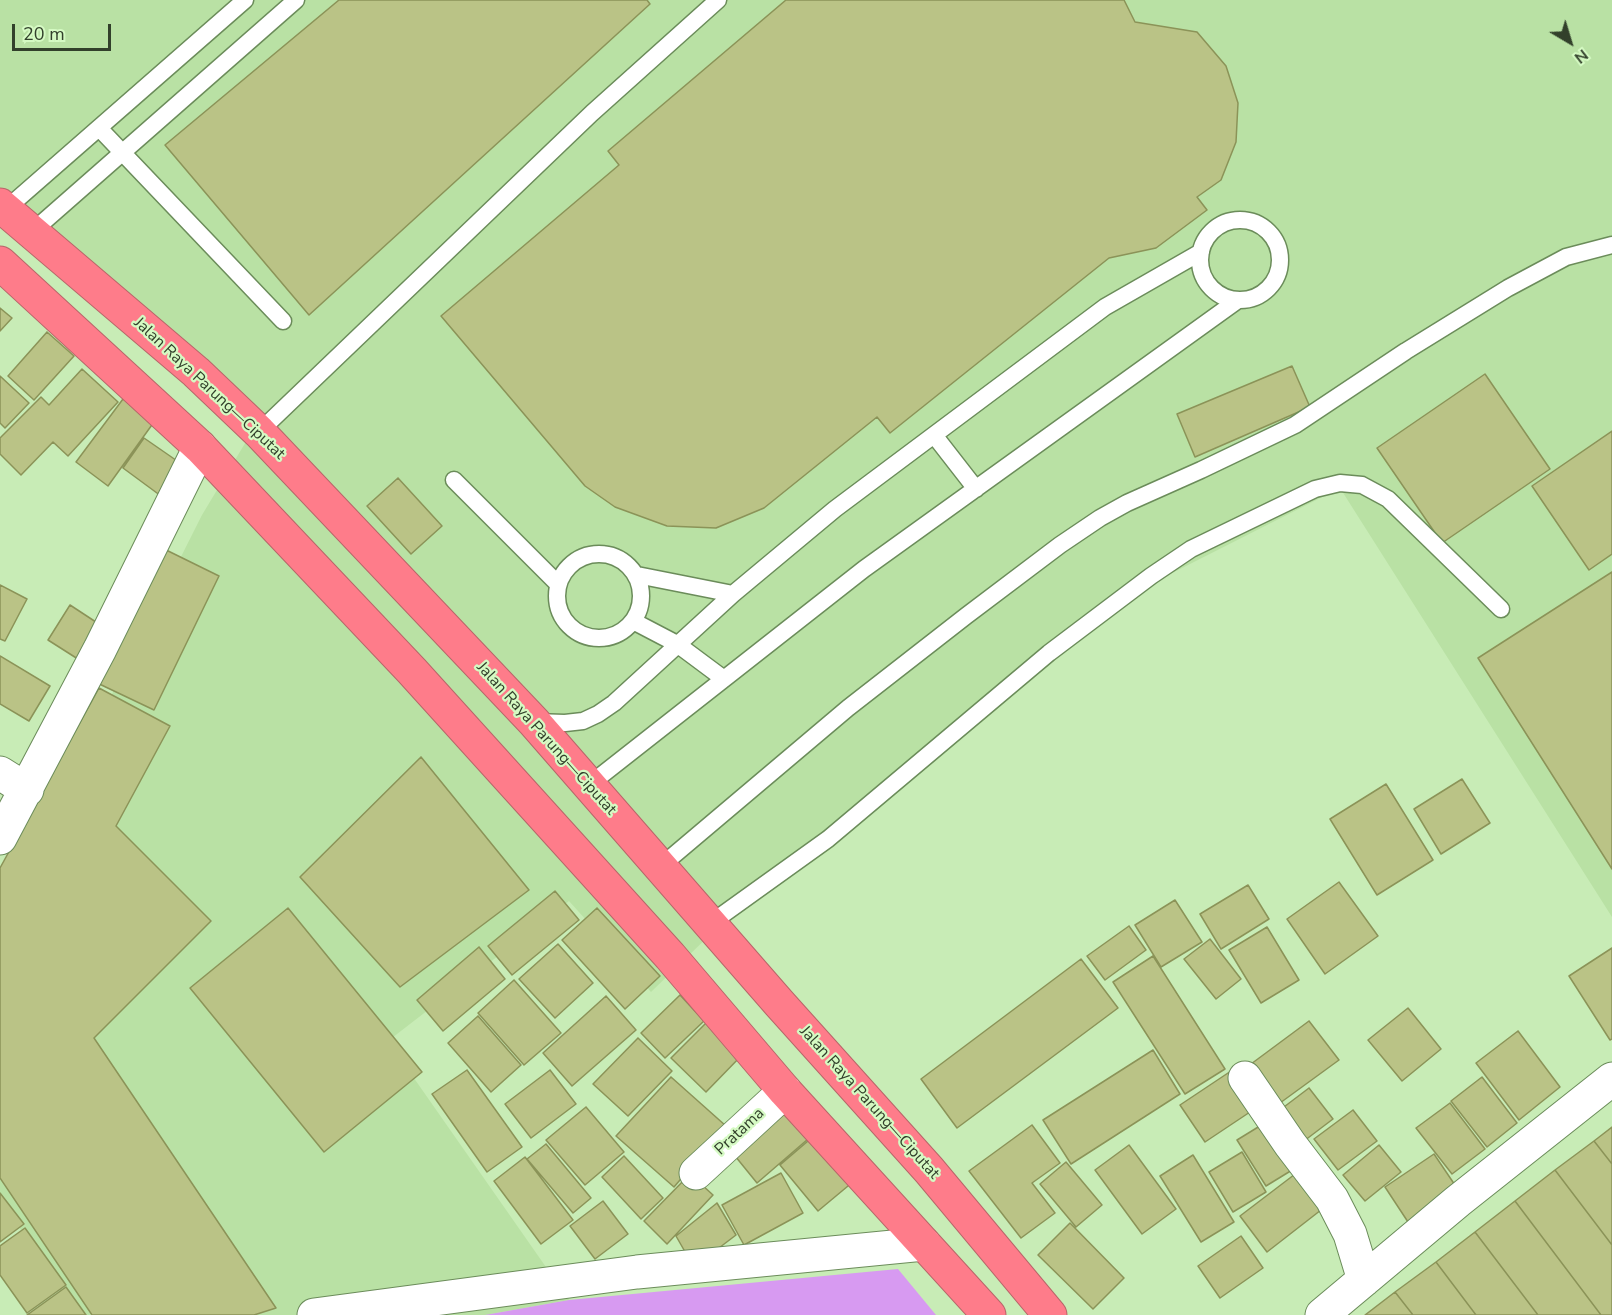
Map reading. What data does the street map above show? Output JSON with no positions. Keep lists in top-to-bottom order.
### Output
{
  "streets": {
    "highway": ["Jalan Raya Parung—Ciputat"],
    "street": ["Pratama"]
  },
  "scale_bar": "20 m",
  "north": "bottom right"
}
